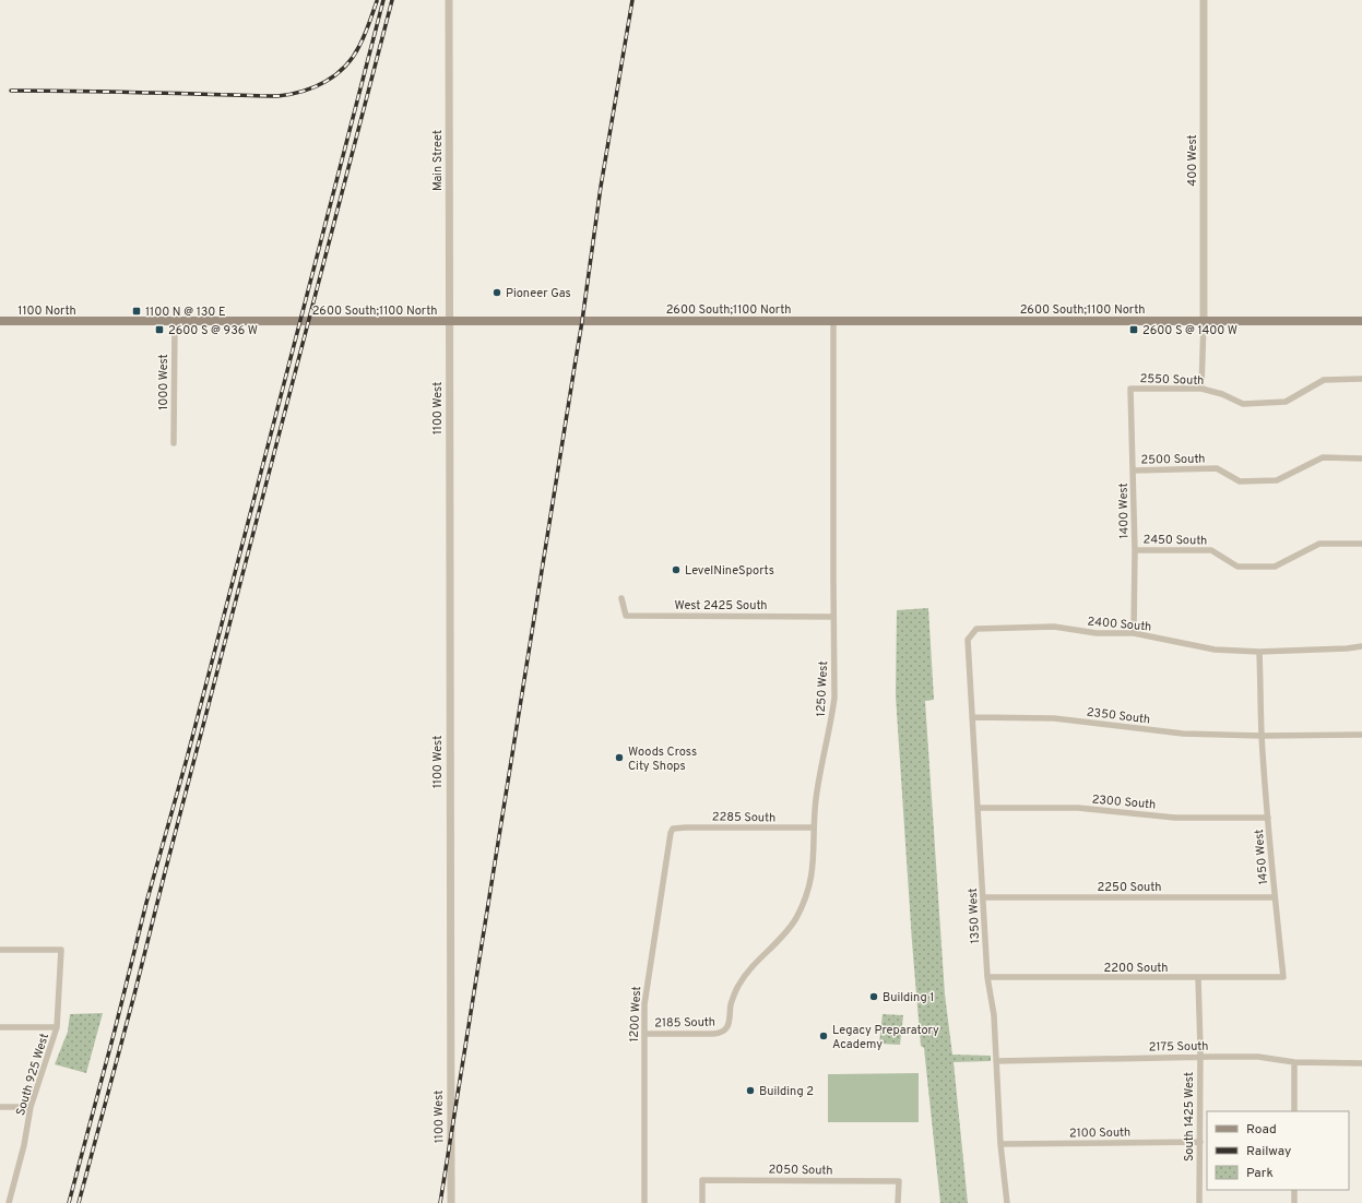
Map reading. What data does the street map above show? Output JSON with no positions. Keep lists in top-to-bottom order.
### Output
{
  "streets": {
    "main road": ["2600 South;1100 North", "1100 North"],
    "street": [
      "Main Street",
      "400 West",
      "2550 South",
      "1000 West",
      "1100 West",
      "2500 South",
      "1400 West",
      "2450 South",
      "West 2425 South",
      "2400 South",
      "1250 West",
      "2350 South",
      "2300 South",
      "2285 South",
      "1450 West",
      "2250 South",
      "1350 West",
      "2200 South",
      "1200 West",
      "2185 South",
      "2175 South",
      "South 925 West",
      "South 1425 West",
      "2100 South",
      "2050 South"
    ]
  },
  "crossings": [
    ["Main Street", "2600 South;1100 North"],
    ["Main Street", "1100 West"],
    ["400 West", "2600 South;1100 North"],
    ["2600 South;1100 North", "1100 North"],
    ["2600 South;1100 North", "1000 West"],
    ["2600 South;1100 North", "1100 West"],
    ["2600 South;1100 North", "1250 West"],
    ["2550 South", "1400 West"],
    ["2500 South", "1400 West"],
    ["1400 West", "2450 South"],
    ["1400 West", "2400 South"],
    ["West 2425 South", "1250 West"],
    ["2400 South", "1350 West"],
    ["1250 West", "2285 South"],
    ["1250 West", "2185 South"],
    ["2350 South", "1450 West"],
    ["2350 South", "1350 West"],
    ["2300 South", "1450 West"],
    ["2300 South", "1350 West"],
    ["2285 South", "1200 West"],
    ["1450 West", "2250 South"],
    ["1450 West", "2200 South"],
    ["2250 South", "1350 West"],
    ["1350 West", "2200 South"],
    ["1350 West", "2175 South"],
    ["1350 West", "2100 South"],
    ["2200 South", "South 1425 West"],
    ["1200 West", "2185 South"],
    ["2175 South", "South 1425 West"],
    ["South 1425 West", "2100 South"]
  ],
  "places": {
    "other": [
      "Pioneer Gas",
      "LevelNineSports",
      "Woods Cross City Shops",
      "Building 1",
      "Legacy Preparatory Academy",
      "Building 2"
    ],
    "transit": ["1100 N @ 130 E", "2600 S @ 936 W", "2600 S @ 1400 W"]
  },
  "legend": ["Road", "Railway", "Park"]
}
